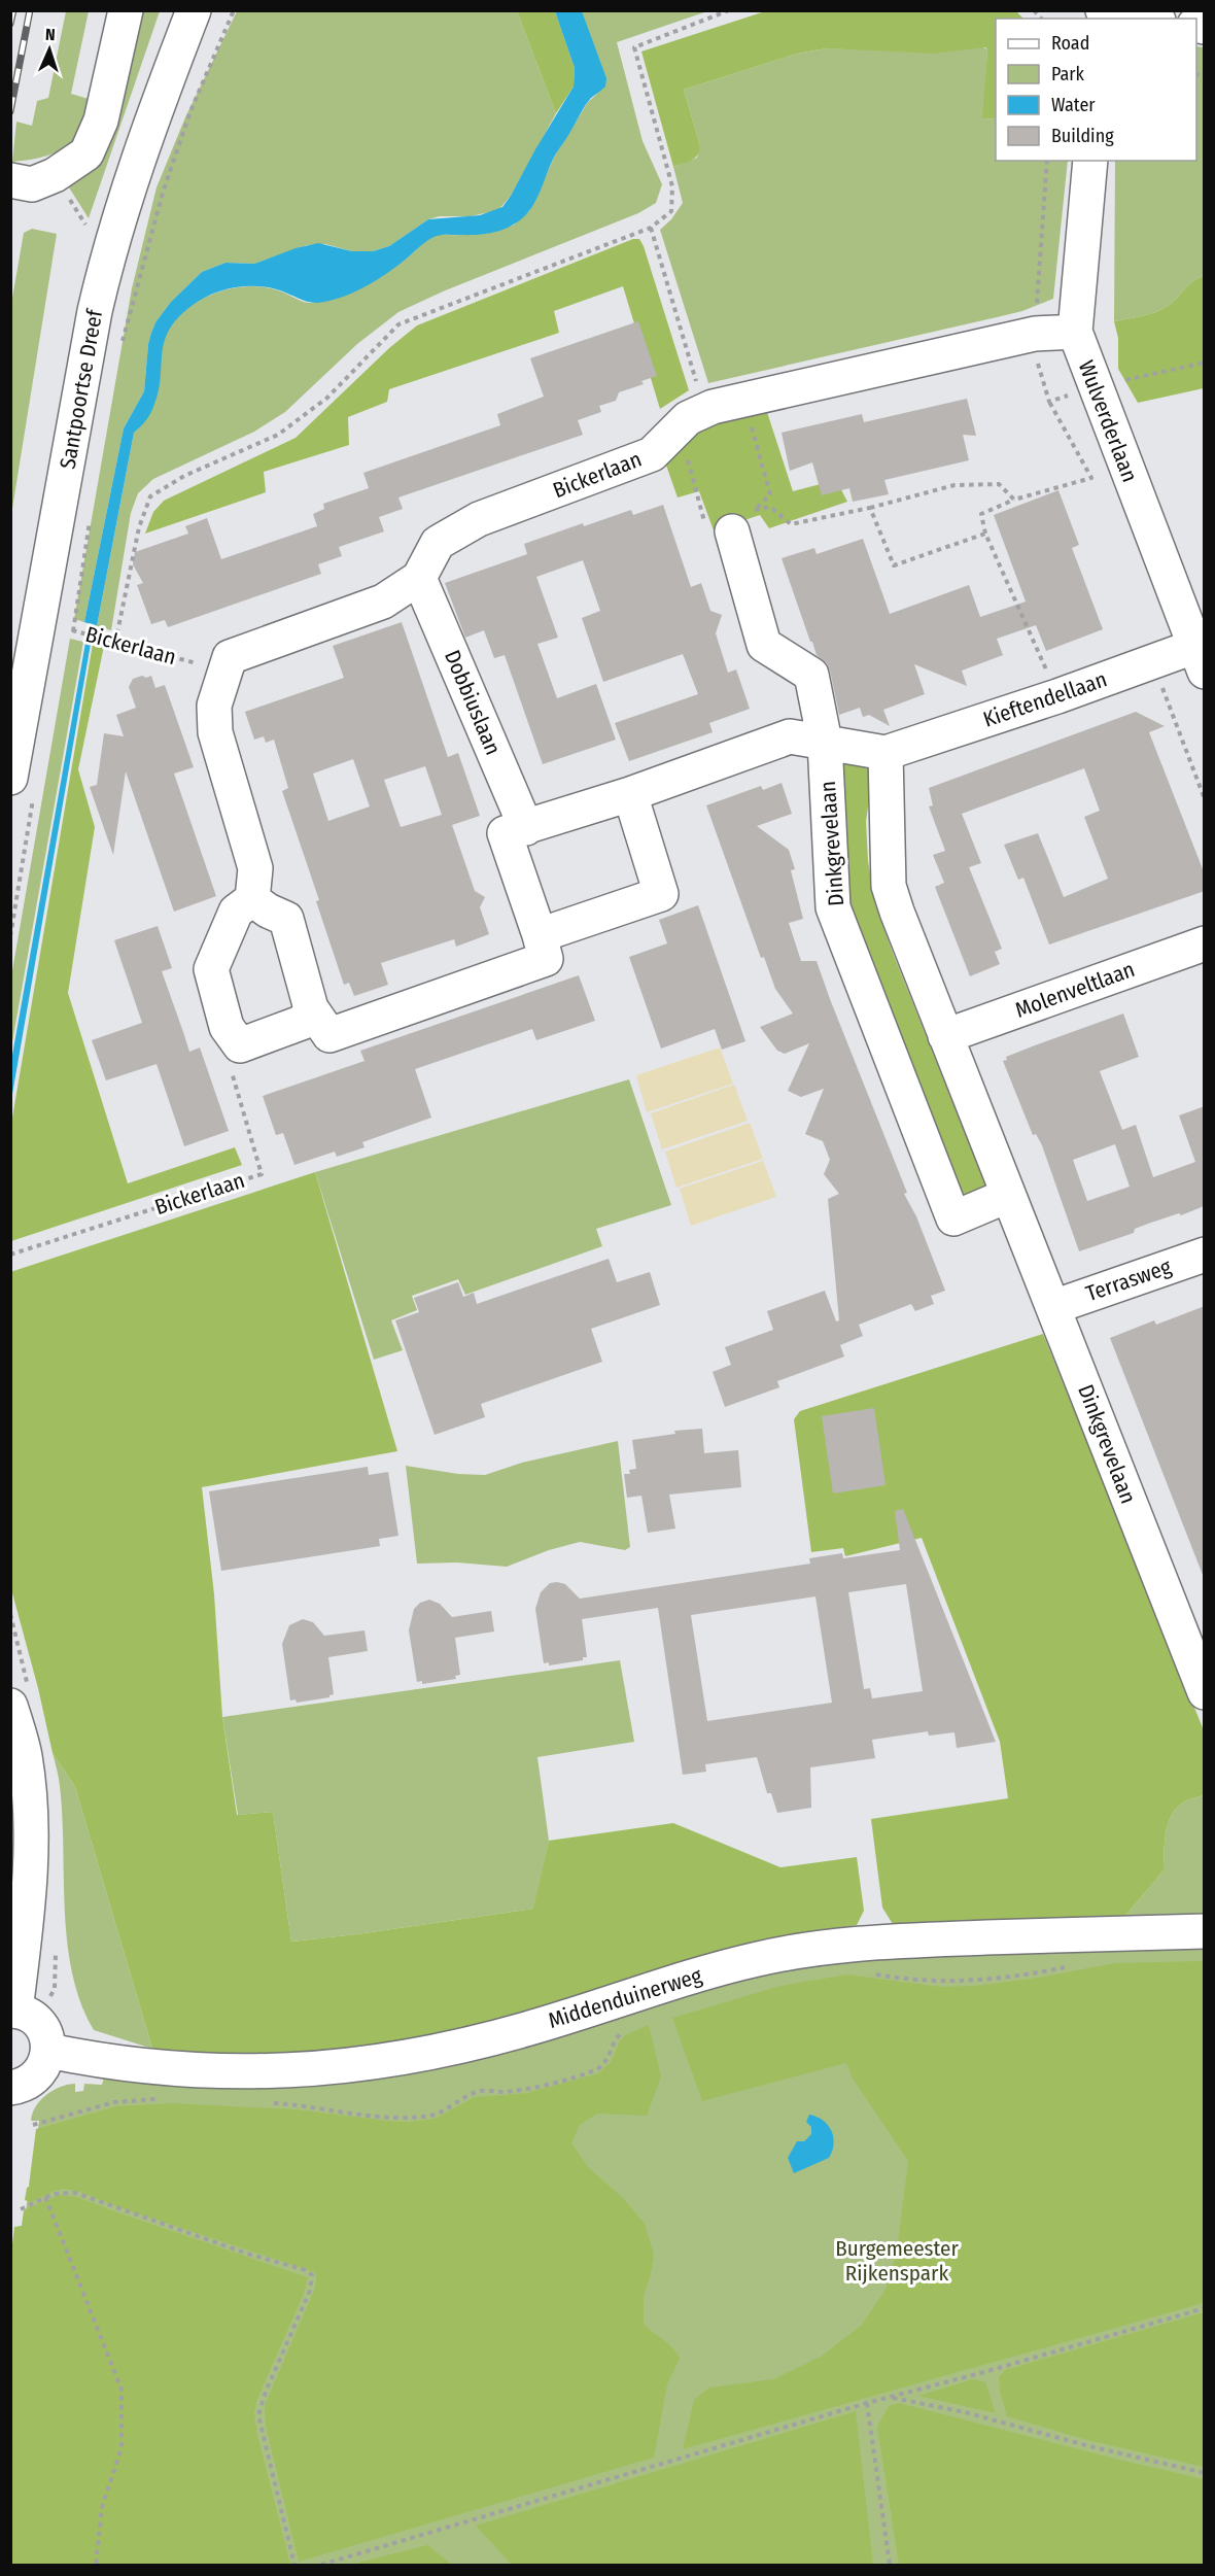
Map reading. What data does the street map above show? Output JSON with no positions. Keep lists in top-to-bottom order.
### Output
{
  "streets": {
    "street": [
      "Santpoortse Dreef",
      "Wulverderlaan",
      "Bickerlaan",
      "Kieftendellaan",
      "Dobbiuslaan",
      "Dinkgrevelaan",
      "Molenveltlaan",
      "Terrasweg",
      "Middenduinerweg"
    ]
  },
  "crossings": [
    ["Santpoortse Dreef", "Bickerlaan"],
    ["Wulverderlaan", "Kieftendellaan"],
    ["Bickerlaan", "Dobbiuslaan"],
    ["Kieftendellaan", "Dinkgrevelaan"],
    ["Dinkgrevelaan", "Molenveltlaan"],
    ["Dinkgrevelaan", "Terrasweg"]
  ],
  "parks": ["Burgemeester Rijkenspark"],
  "legend": [
    "Road",
    "Park",
    "Water",
    "Building"
  ],
  "north": "top"
}
